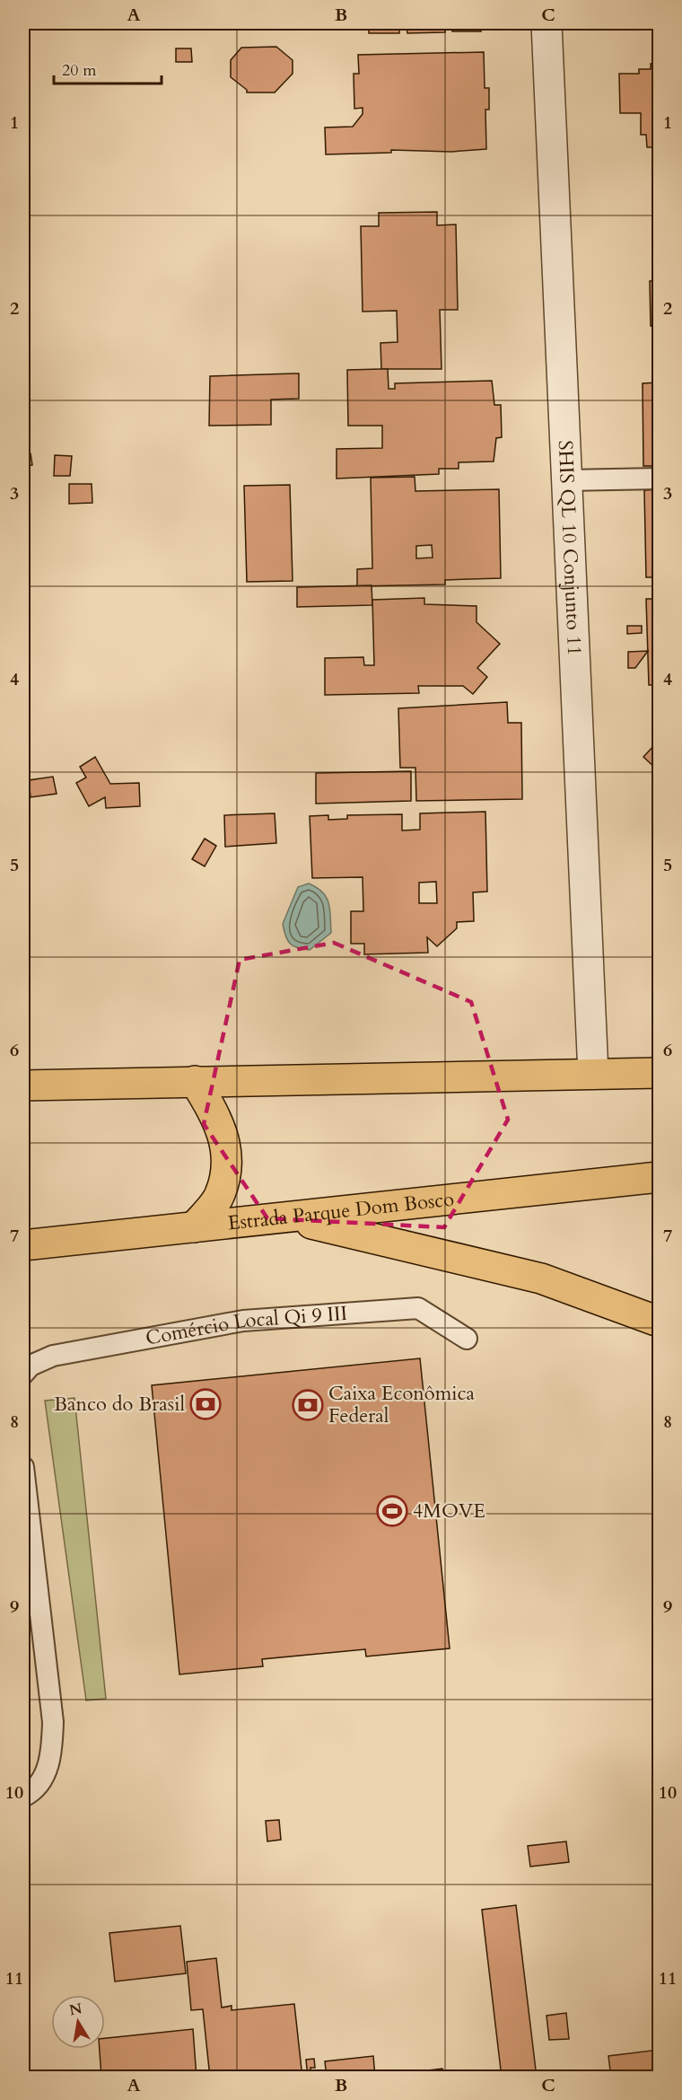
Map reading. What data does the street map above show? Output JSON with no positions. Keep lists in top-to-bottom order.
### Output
{
  "streets": {
    "main road": ["Estrada Parque Dom Bosco"],
    "street": ["SHIS QL 10 Conjunto 11"],
    "lane": ["Comércio Local Qi 9 III"]
  },
  "places": {
    "bank": ["Banco do Brasil", "Caixa Econômica Federal"],
    "sports": ["4MOVE"]
  },
  "scale_bar": "20 m",
  "north": "top",
  "grid": {
    "columns": ["A", "B", "C"],
    "rows": [
      "1",
      "2",
      "3",
      "4",
      "5",
      "6",
      "7",
      "8",
      "9",
      "10",
      "11"
    ]
  }
}
